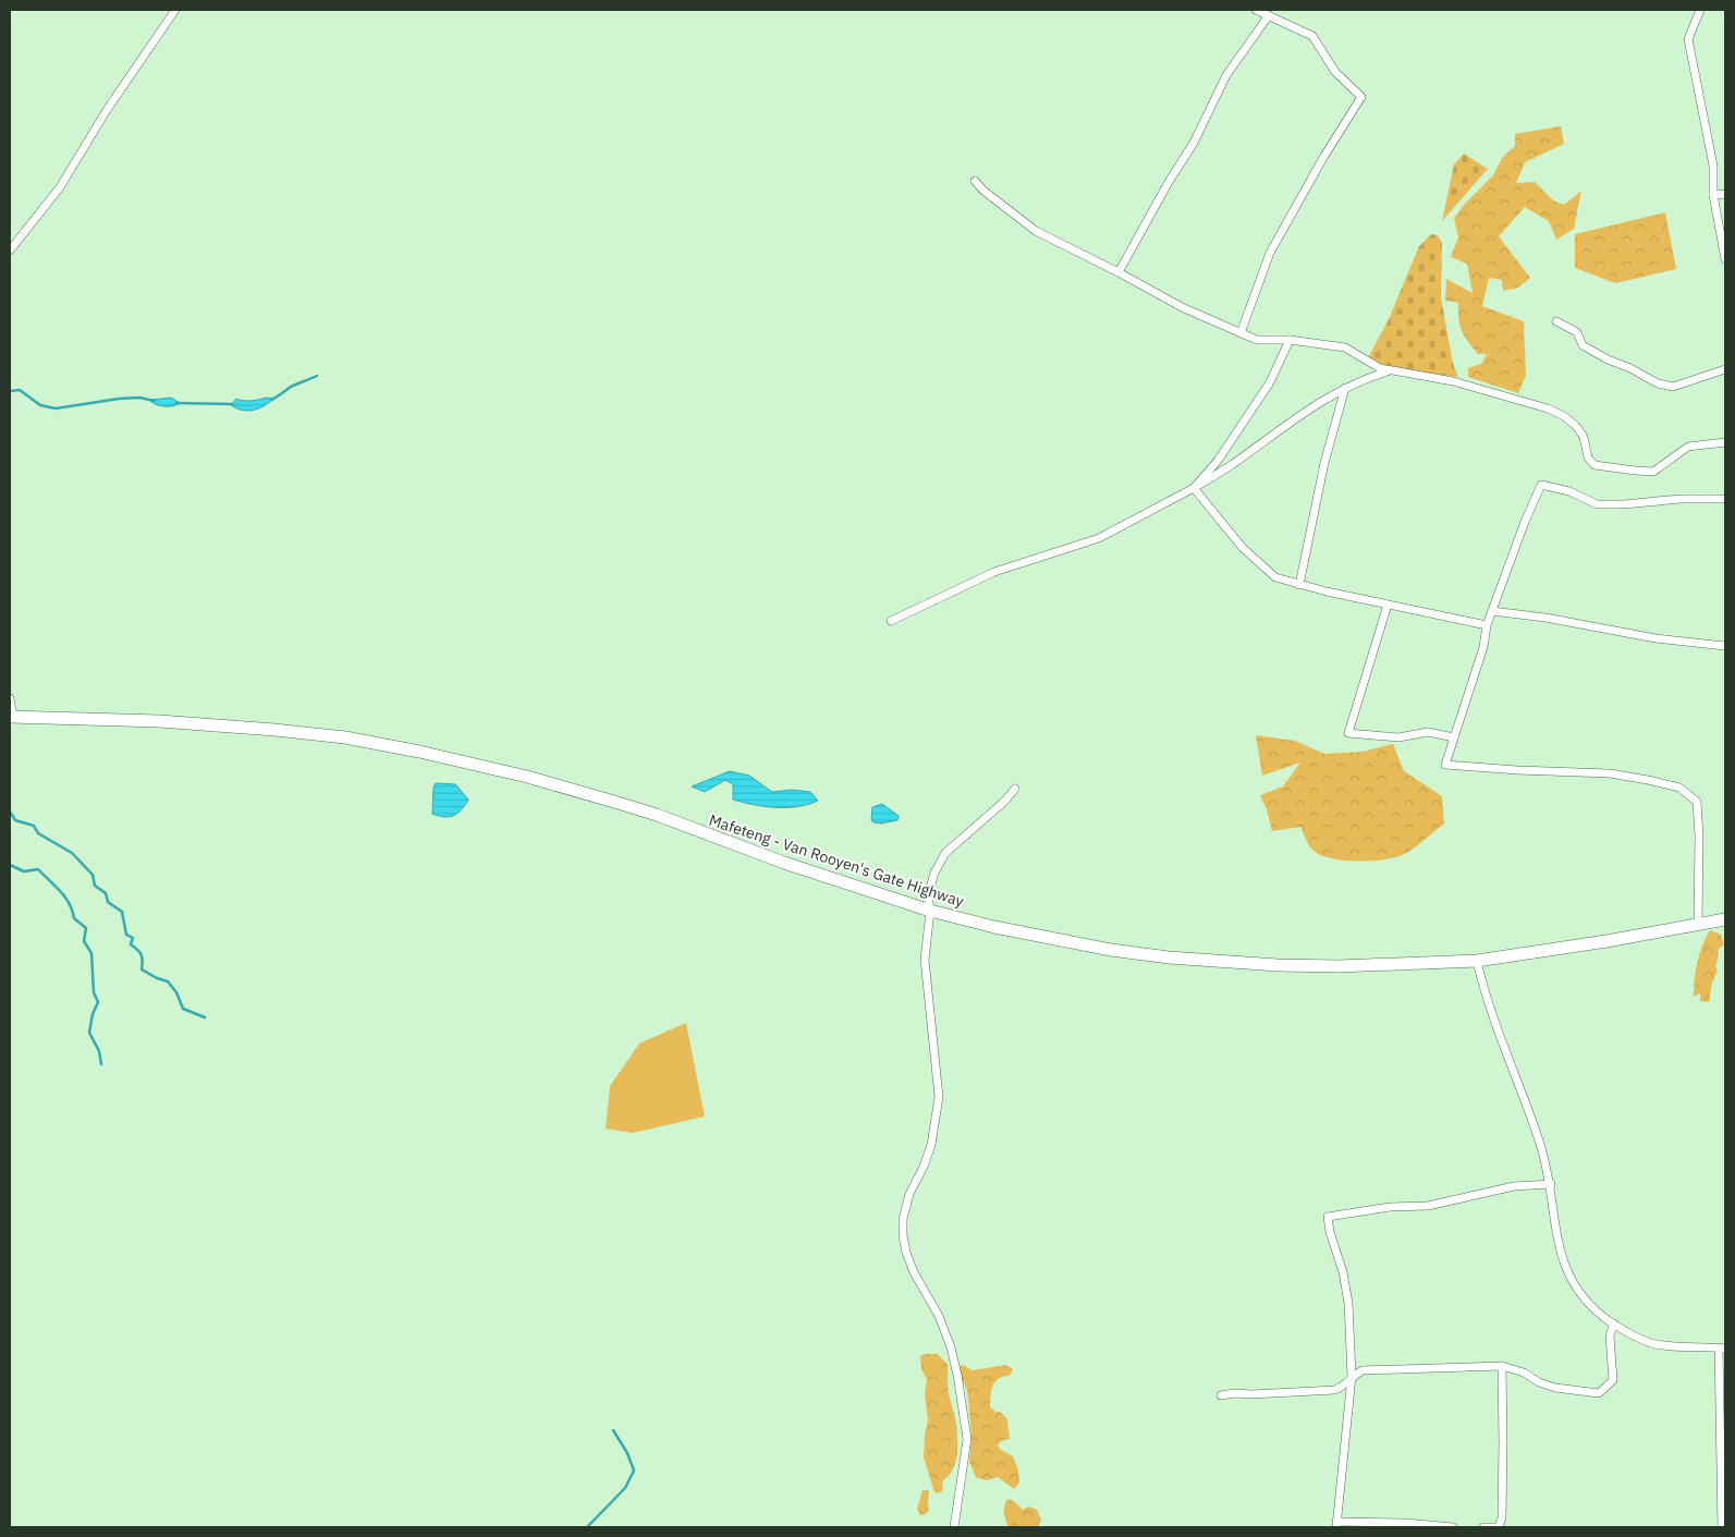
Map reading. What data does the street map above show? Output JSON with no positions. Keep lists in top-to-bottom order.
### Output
{
  "streets": {
    "main road": ["Mafeteng - Van Rooyen's Gate Highway"]
  }
}
